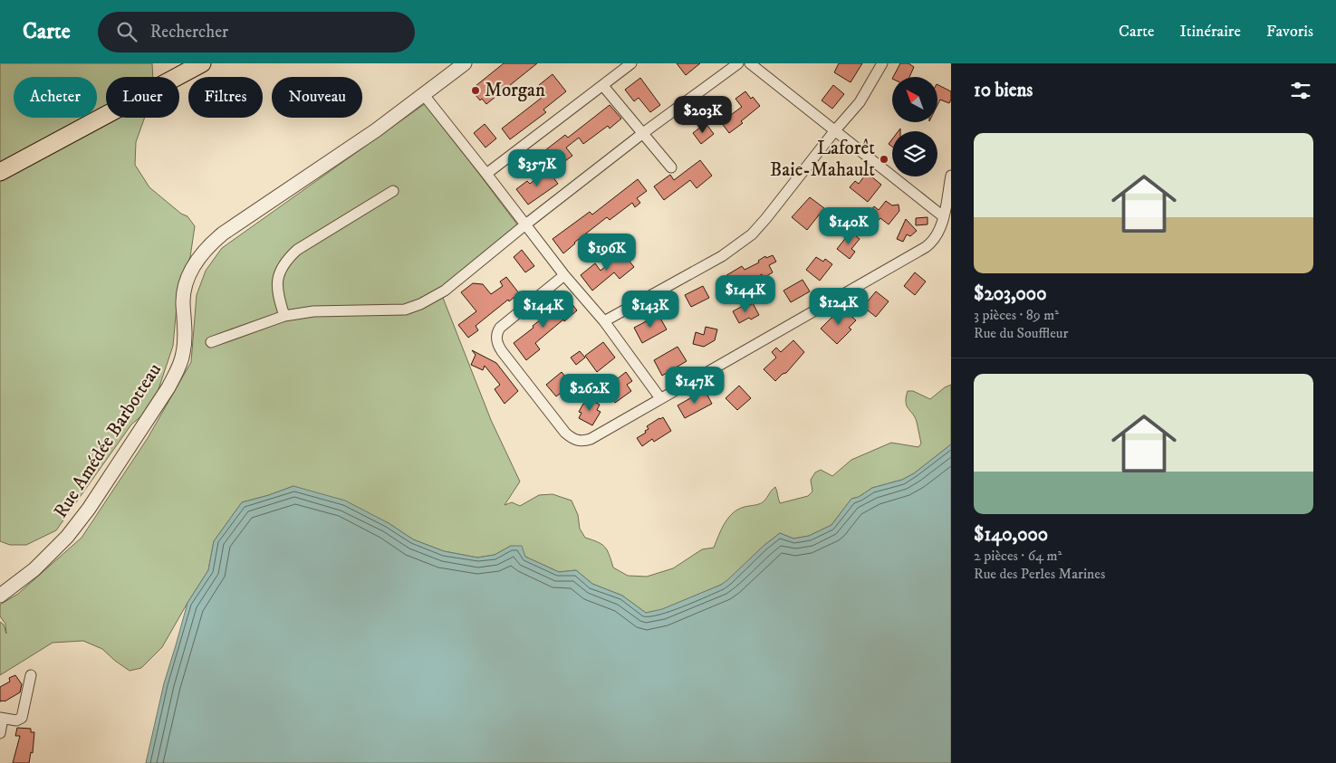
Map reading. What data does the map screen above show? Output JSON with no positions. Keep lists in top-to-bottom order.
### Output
{
  "streets": {
    "street": ["Rue Amédée Barbotteau"]
  },
  "places": ["Morgan", "Laforêt Baie-Mahault"],
  "north": "top left",
  "page": {
    "header": "Carte",
    "search": "Rechercher",
    "nav": ["Carte", "Itinéraire", "Favoris"],
    "heading": "10 biens",
    "chip": [
      "Acheter",
      "Louer",
      "Filtres",
      "Nouveau"
    ],
    "price": [
      "$203K",
      "$357K",
      "$140K",
      "$196K",
      "$144K",
      "$124K",
      "$144K",
      "$143K",
      "$147K",
      "$262K"
    ],
    "list": [
      {
        "name": "$203,000",
        "note": "3 pièces · 89 m² · Rue du Souffleur"
      },
      {
        "name": "$140,000",
        "note": "2 pièces · 64 m² · Rue des Perles Marines"
      }
    ]
  }
}
